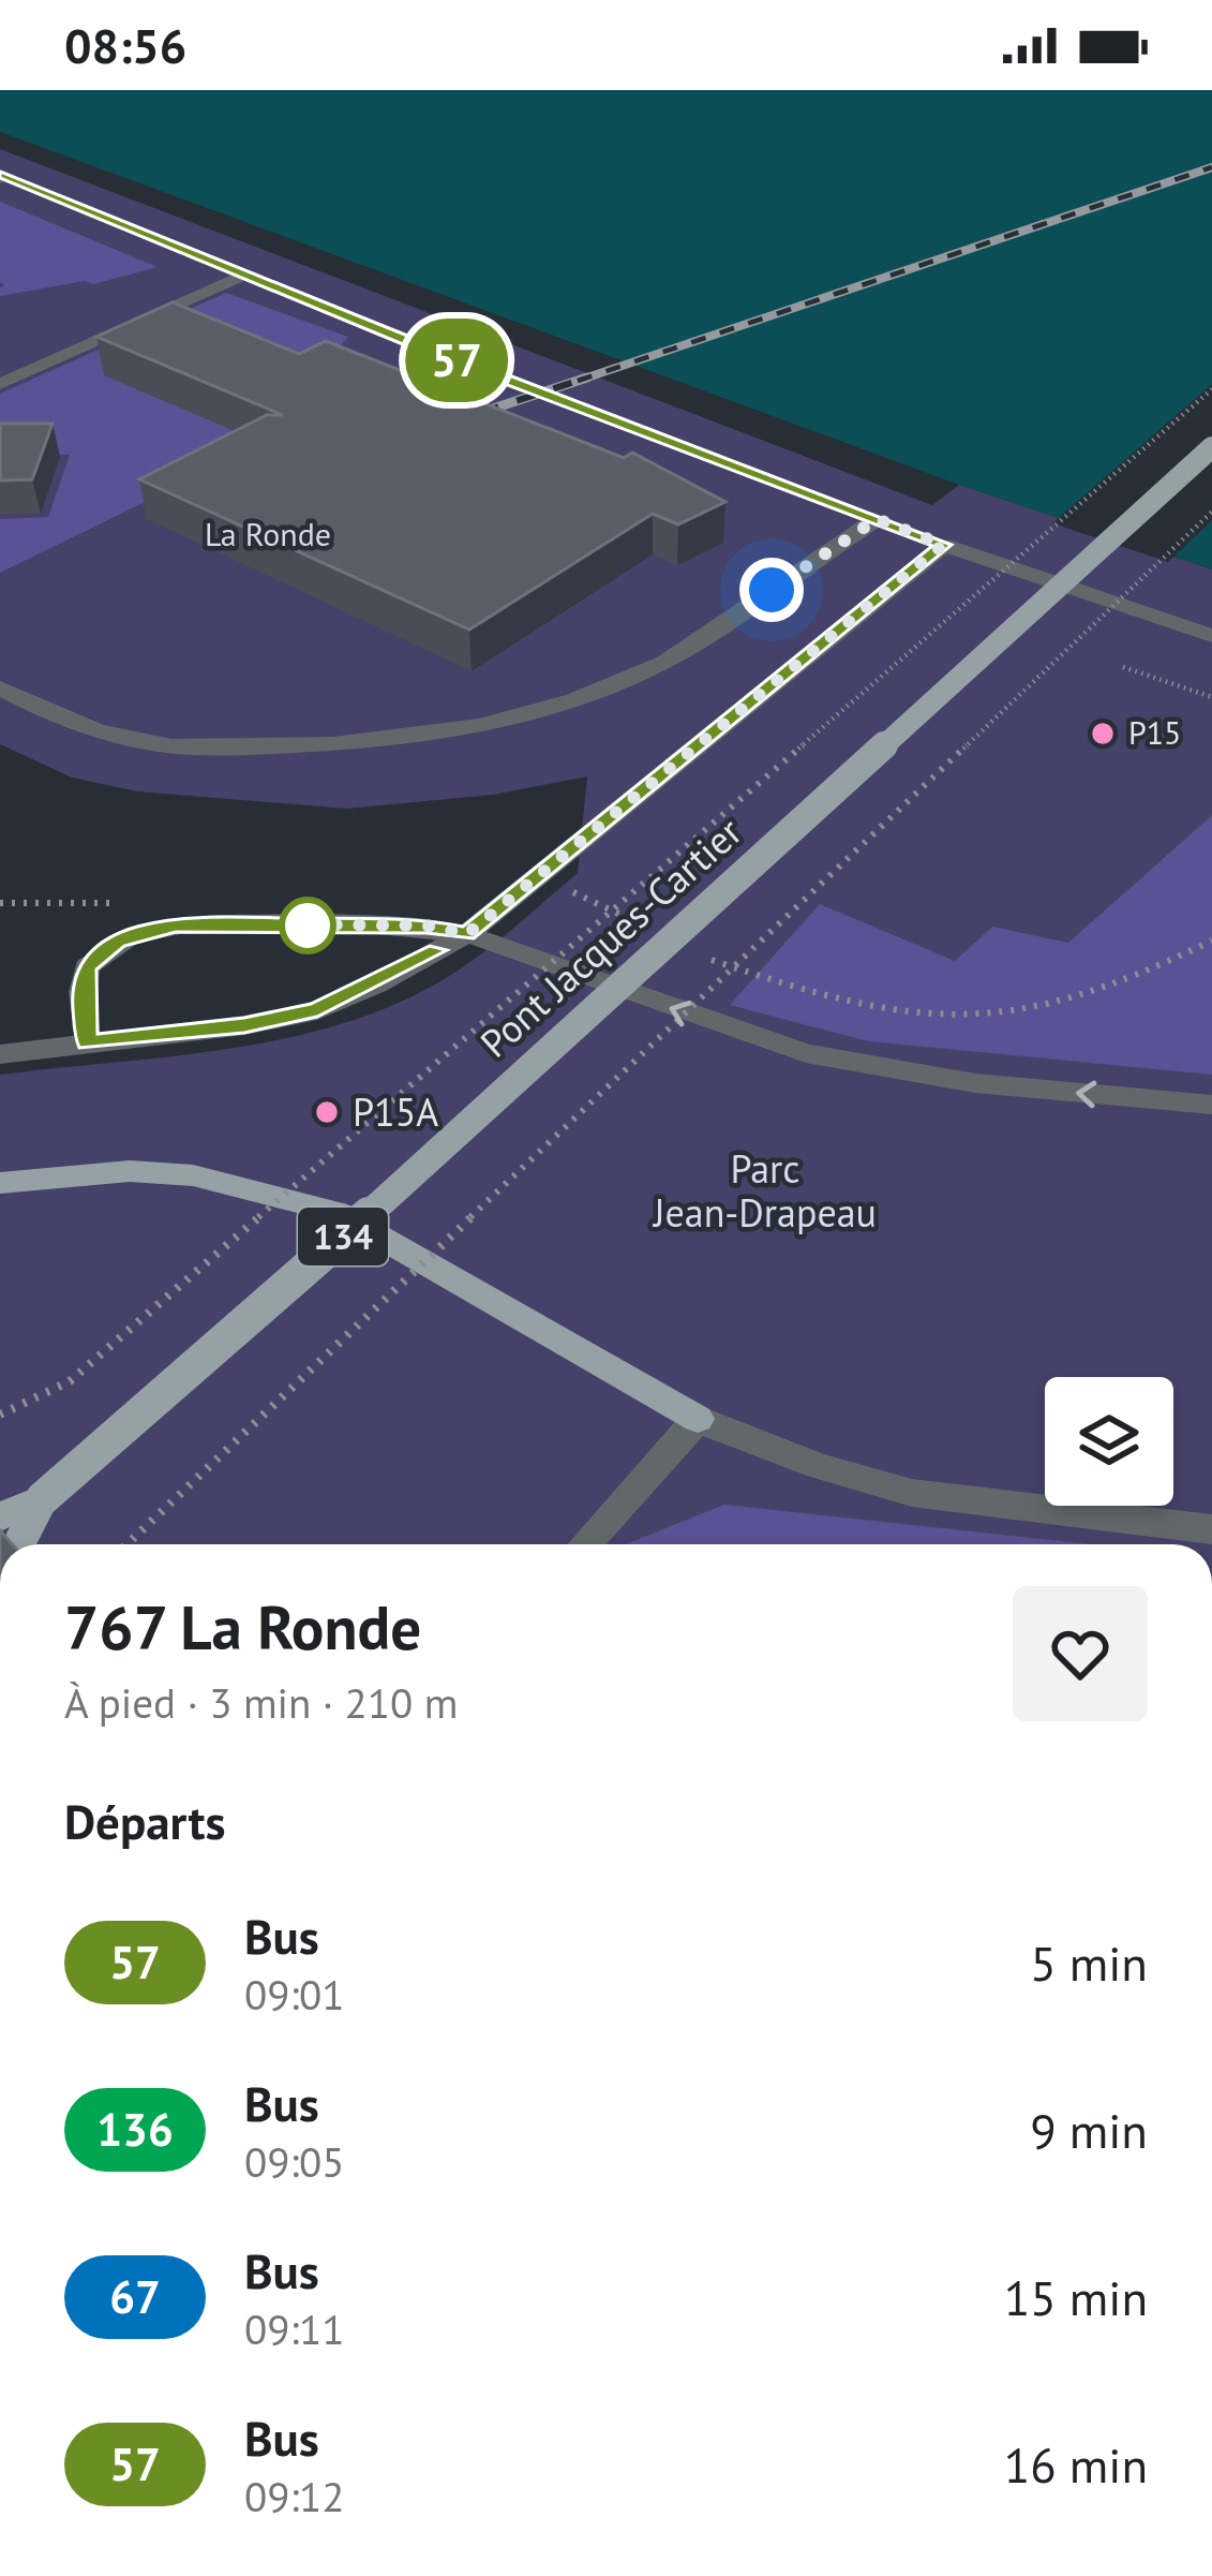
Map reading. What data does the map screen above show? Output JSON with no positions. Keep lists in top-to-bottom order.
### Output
{
  "streets": {
    "main road": ["Pont Jacques-Cartier", "134"]
  },
  "parks": ["La Ronde", "Parc Jean-Drapeau"],
  "places": ["P15", "P15A"],
  "lines": ["bus line 57"],
  "page": {
    "status": "08:56",
    "on_map": "57",
    "heading": [
      ["767 La Ronde", "À pied · 3 min · 210 m"],
      "Départs"
    ],
    "list": [
      {
        "mark": "57",
        "name": "Bus",
        "note": "09:01",
        "value": "5 min"
      },
      {
        "mark": "136",
        "name": "Bus",
        "note": "09:05",
        "value": "9 min"
      },
      {
        "mark": "67",
        "name": "Bus",
        "note": "09:11",
        "value": "15 min"
      },
      {
        "mark": "57",
        "name": "Bus",
        "note": "09:12",
        "value": "16 min"
      }
    ]
  }
}
